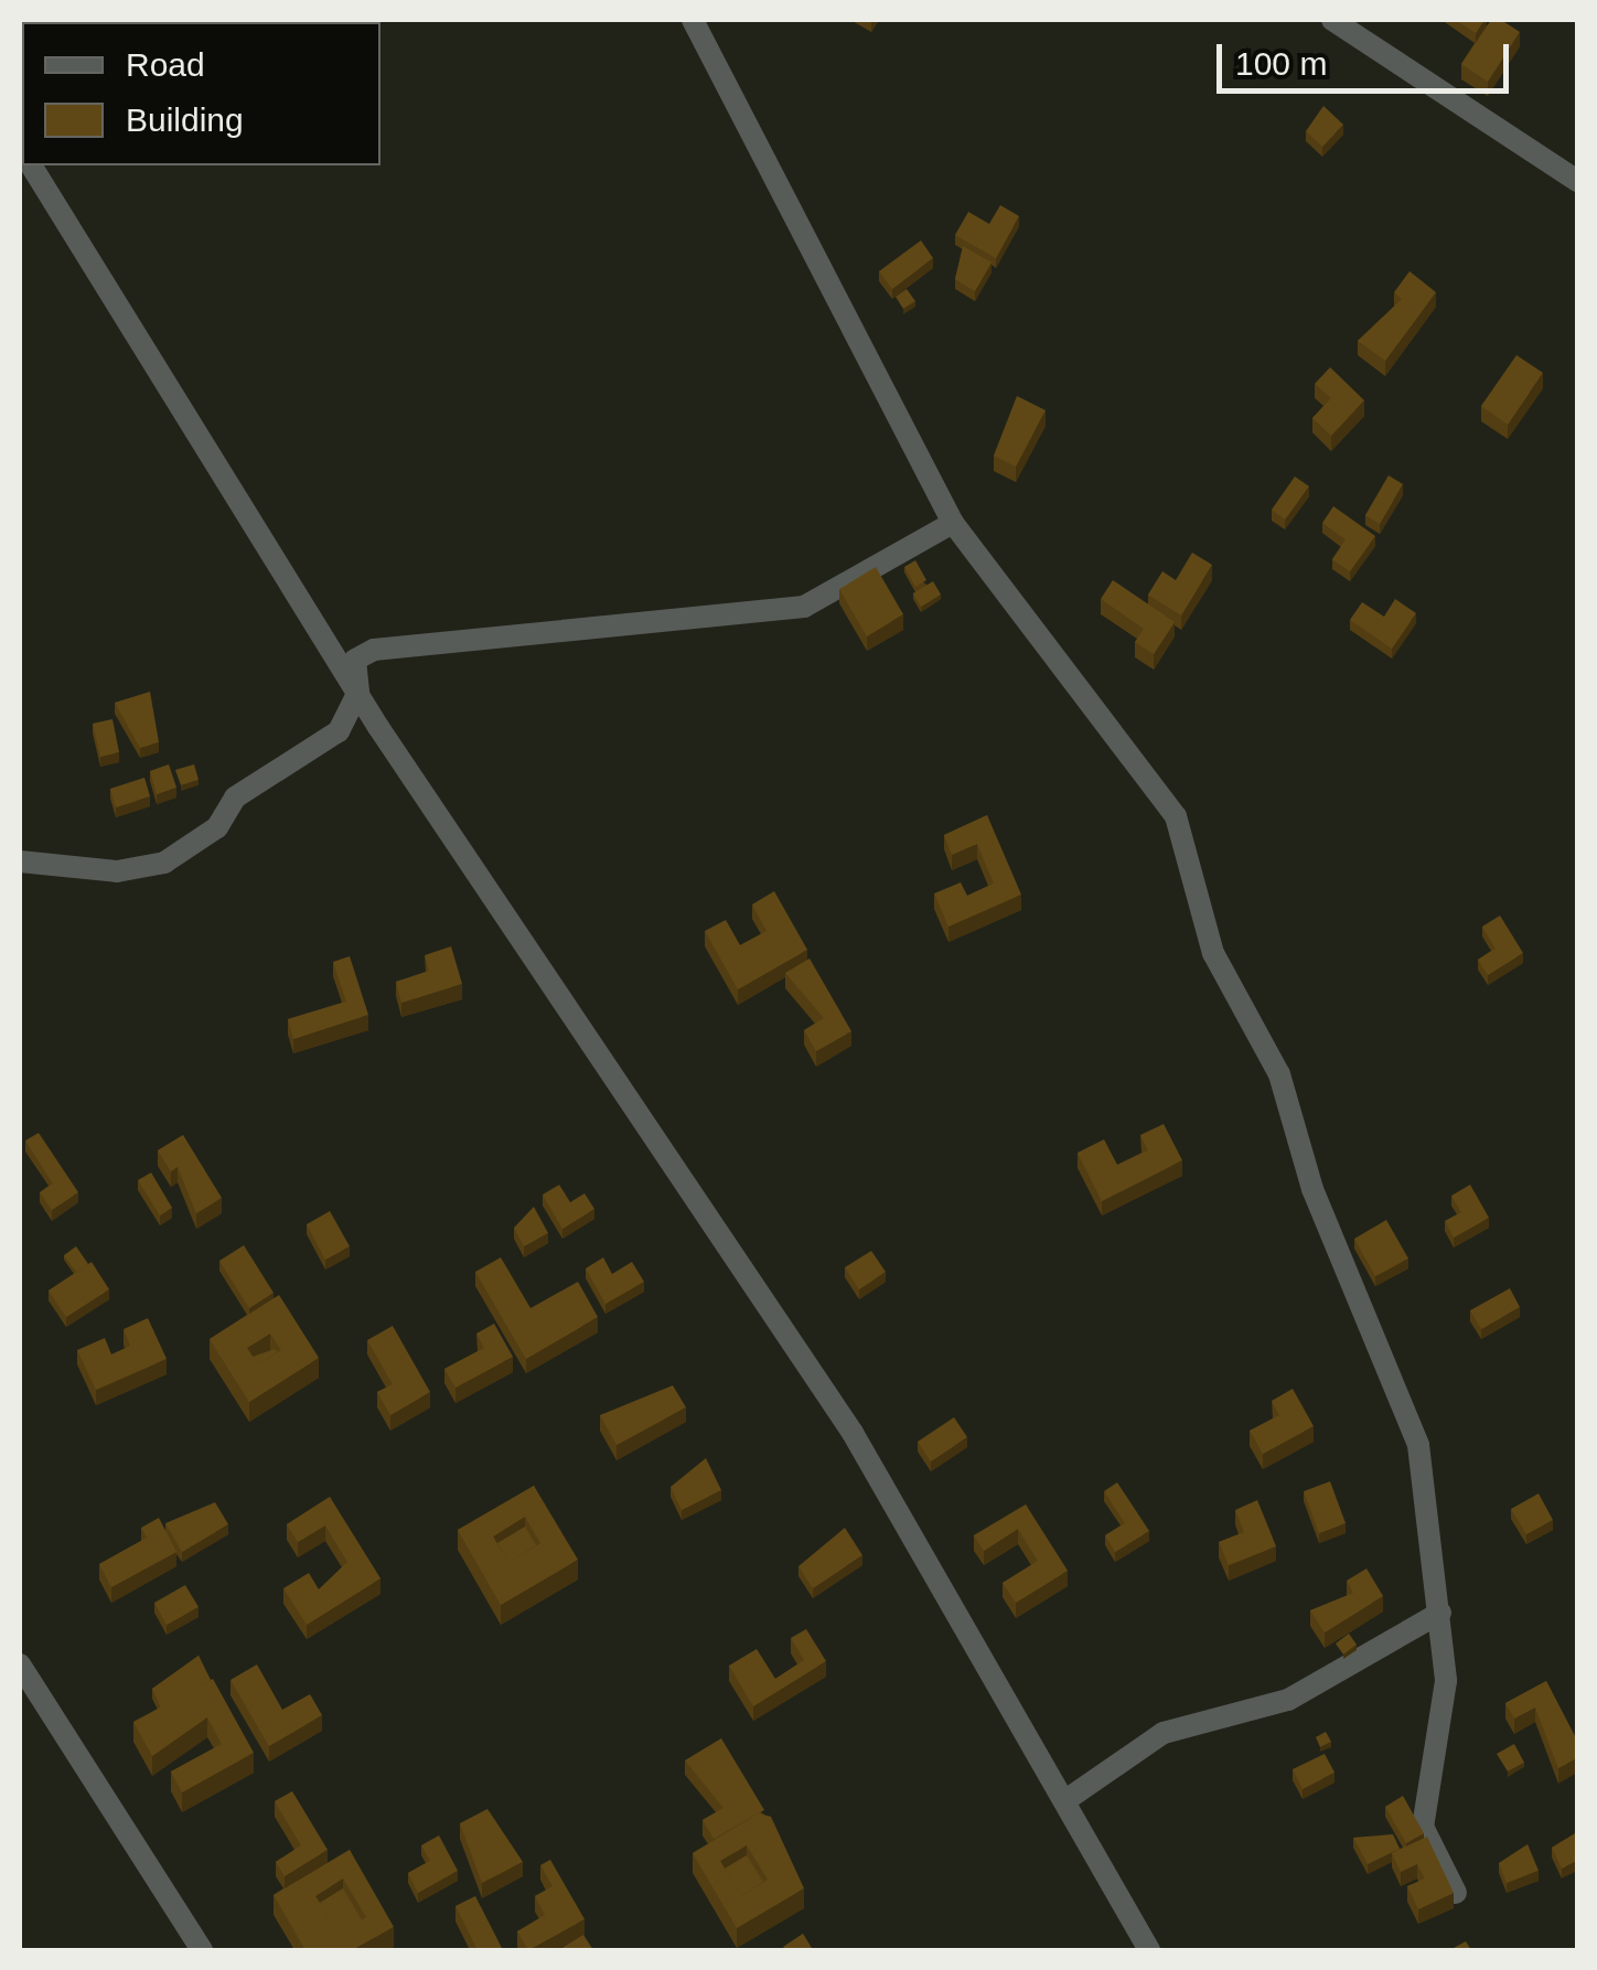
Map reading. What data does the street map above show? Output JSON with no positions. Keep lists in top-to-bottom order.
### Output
{
  "legend": ["Road", "Building"],
  "scale_bar": "100 m"
}
